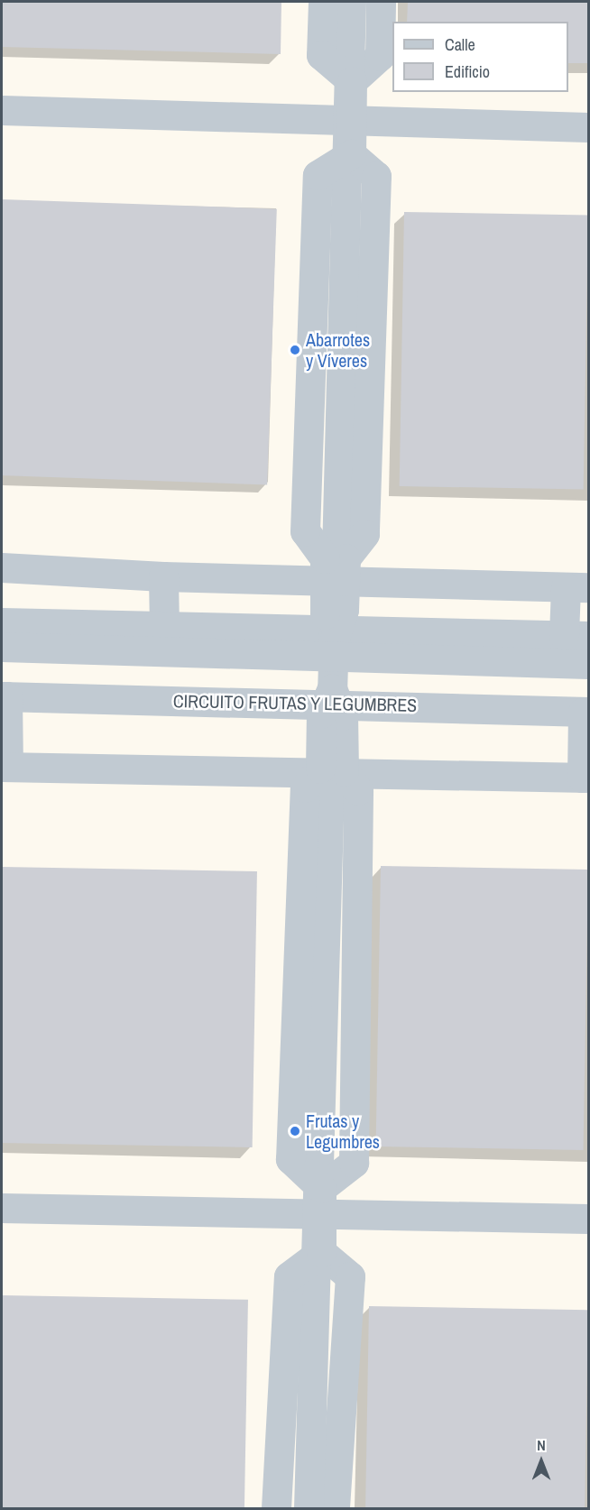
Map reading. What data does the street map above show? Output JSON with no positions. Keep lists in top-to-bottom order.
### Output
{
  "streets": {
    "street": ["CIRCUITO FRUTAS Y LEGUMBRES"]
  },
  "places": ["Abarrotes y Víveres", "Frutas y Legumbres"],
  "legend": ["Calle", "Edificio"],
  "north": "top"
}
